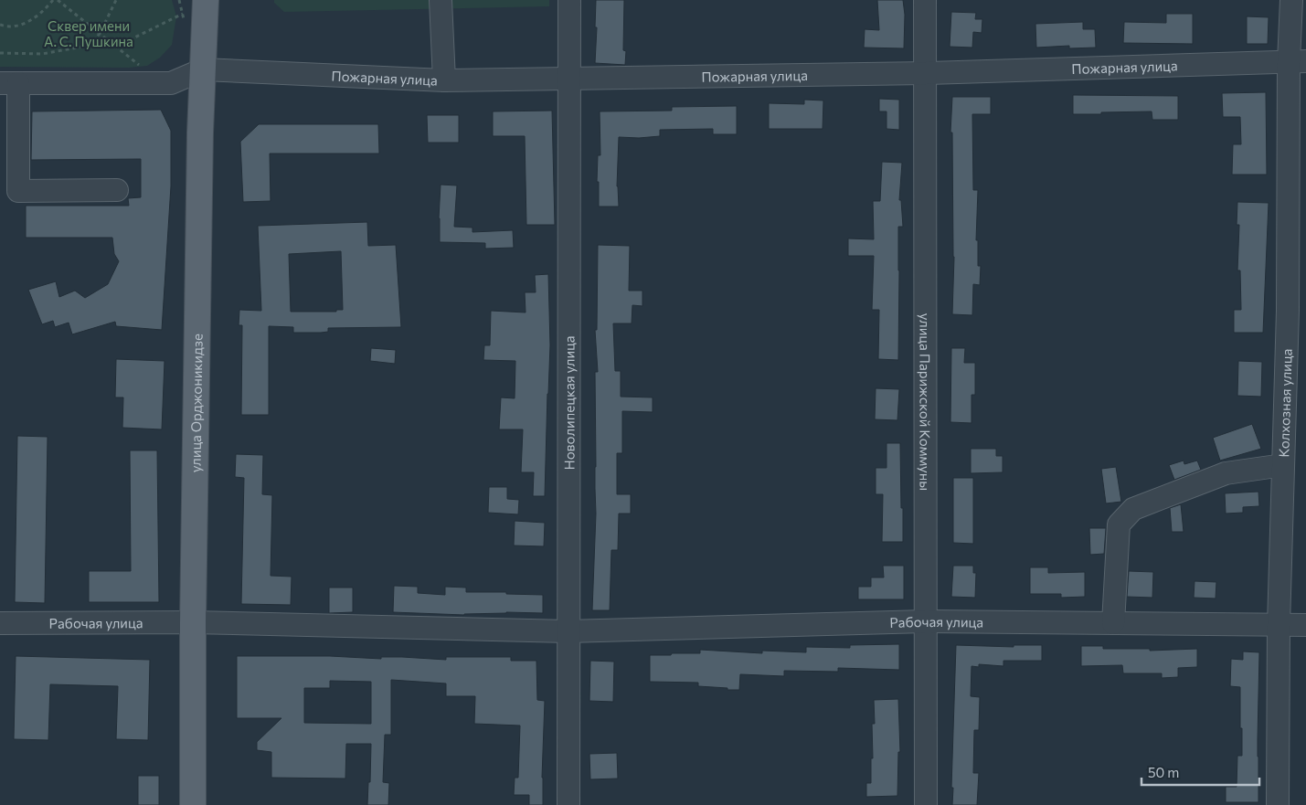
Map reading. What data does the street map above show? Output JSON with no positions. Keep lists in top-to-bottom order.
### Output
{
  "streets": {
    "main road": ["улица Орджоникидзе"],
    "street": [
      "Пожарная улица",
      "улица Парижской Коммуны",
      "Новолипецкая улица",
      "Колхозная улица",
      "Рабочая улица"
    ]
  },
  "crossings": [
    ["Пожарная улица", "улица Орджоникидзе"],
    ["Пожарная улица", "улица Парижской Коммуны"],
    ["Пожарная улица", "Новолипецкая улица"],
    ["Пожарная улица", "Колхозная улица"],
    ["улица Орджоникидзе", "Рабочая улица"],
    ["улица Парижской Коммуны", "Рабочая улица"],
    ["Новолипецкая улица", "Рабочая улица"],
    ["Колхозная улица", "Рабочая улица"]
  ],
  "parks": ["Сквер имени А. С. Пушкина"],
  "scale_bar": "50 m"
}
